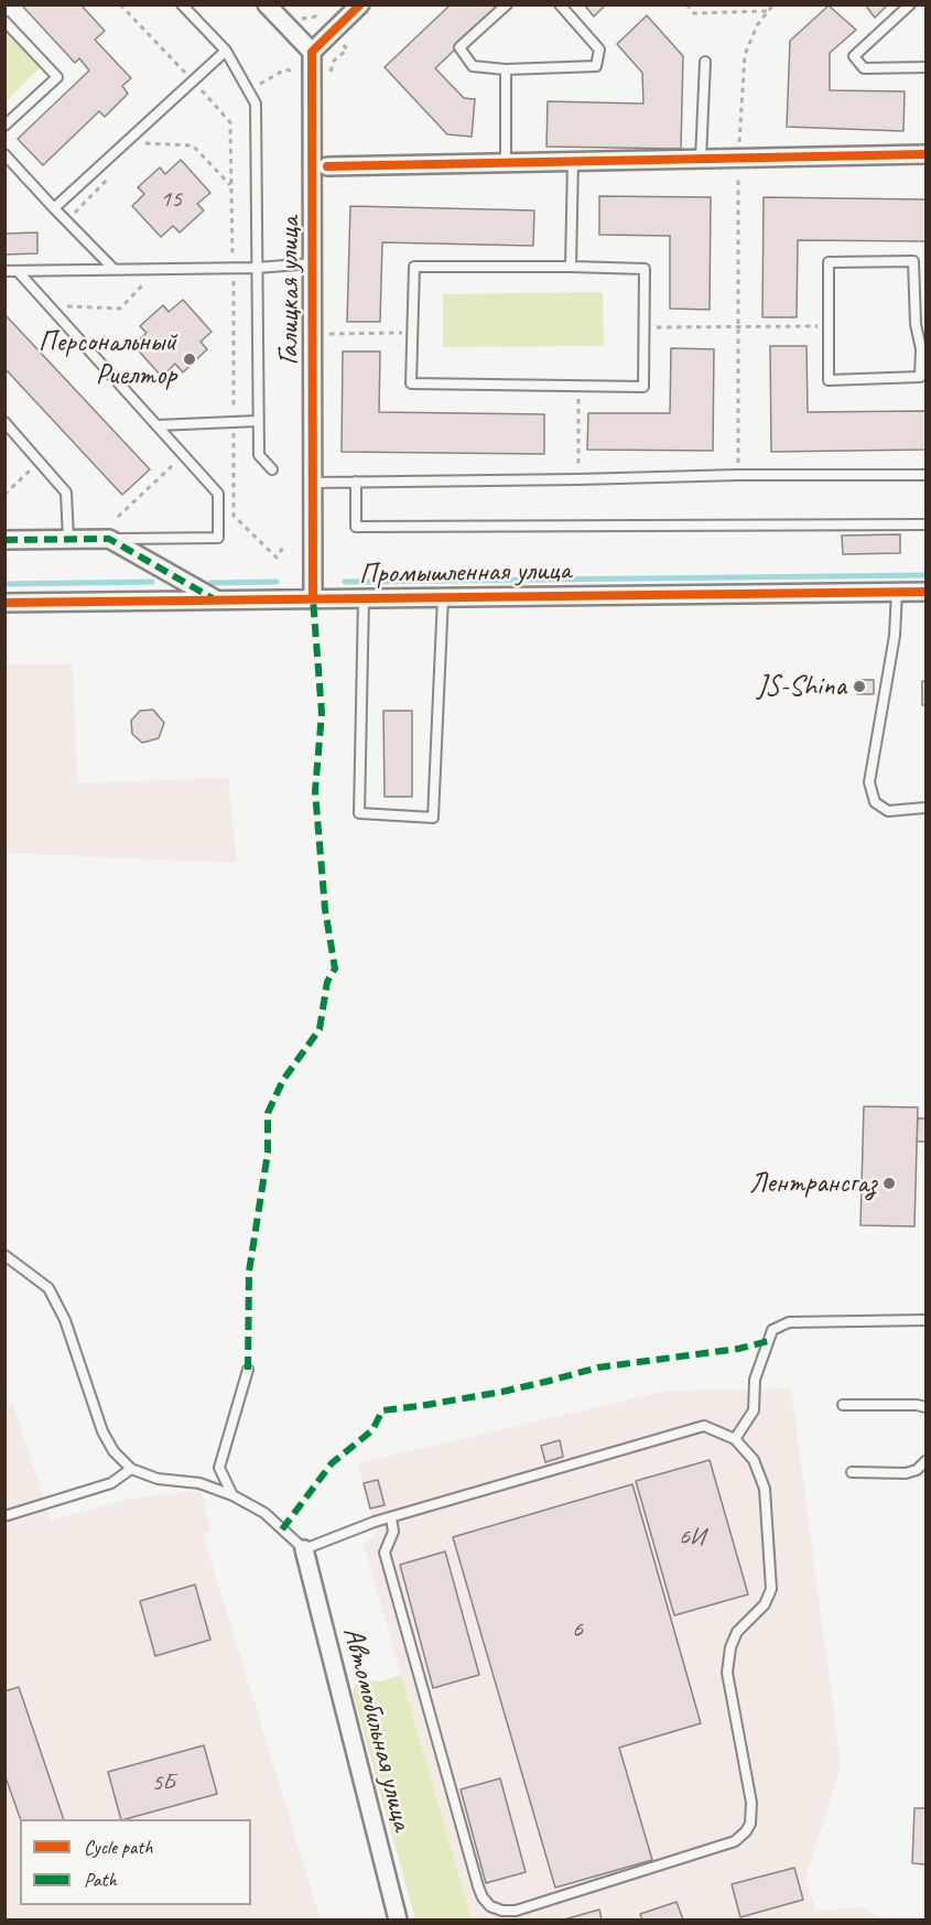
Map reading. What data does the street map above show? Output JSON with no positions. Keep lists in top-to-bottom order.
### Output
{
  "streets": {
    "street": ["Галицкая улица", "Промышленная улица", "Автомобильная улица"]
  },
  "crossings": [
    ["Галицкая улица", "Промышленная улица"]
  ],
  "places": ["Персональный Риелтор", "JS-Shina", "Лентрансгаз"],
  "house_numbers": [
    "15",
    "6И",
    "6",
    "5Б"
  ],
  "legend": ["Cycle path", "Path"]
}
